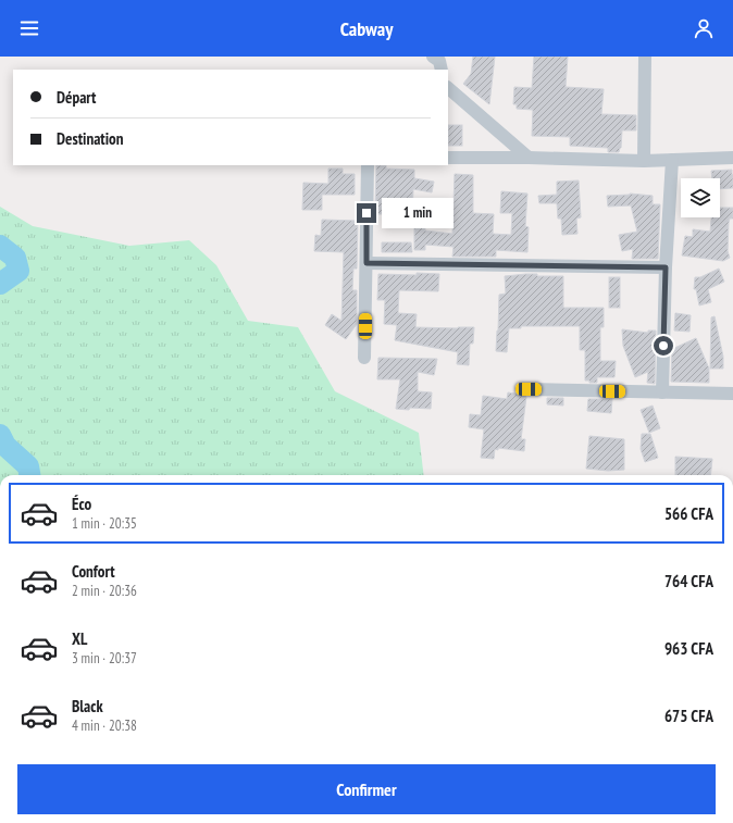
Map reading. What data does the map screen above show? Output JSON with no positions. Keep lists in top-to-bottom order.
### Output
{
  "page": {
    "header": "Cabway",
    "banner": ["Départ", "Destination"],
    "bubble": "1 min",
    "list": [
      {
        "name": "Éco",
        "note": "1 min · 20:35",
        "value": "566 CFA"
      },
      {
        "name": "Confort",
        "note": "2 min · 20:36",
        "value": "764 CFA"
      },
      {
        "name": "XL",
        "note": "3 min · 20:37",
        "value": "963 CFA"
      },
      {
        "name": "Black",
        "note": "4 min · 20:38",
        "value": "675 CFA"
      }
    ],
    "buttons": "Confirmer"
  }
}
